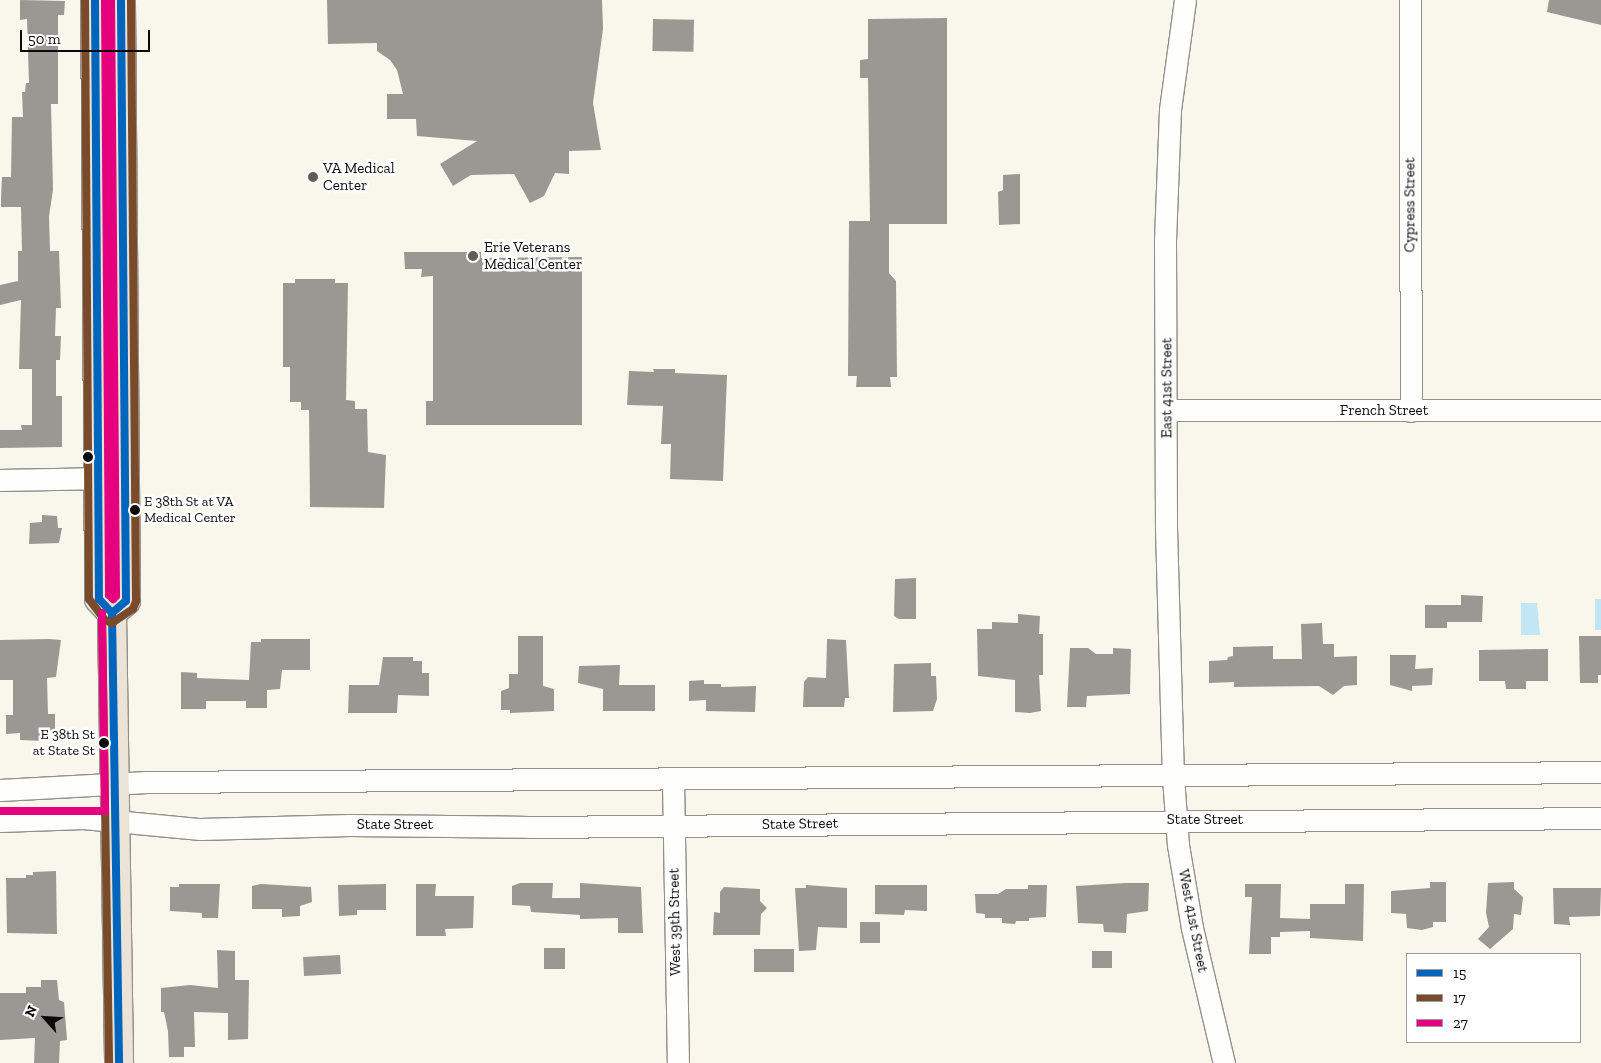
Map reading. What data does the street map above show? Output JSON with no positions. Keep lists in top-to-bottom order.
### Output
{
  "streets": {
    "street": [
      "Cypress Street",
      "East 41st Street",
      "French Street",
      "State Street",
      "West 41st Street",
      "West 39th Street"
    ]
  },
  "crossings": [
    ["Cypress Street", "French Street"],
    ["East 41st Street", "French Street"],
    ["East 41st Street", "West 41st Street"],
    ["State Street", "West 41st Street"],
    ["State Street", "West 39th Street"]
  ],
  "places": [
    "VA Medical Center",
    "Erie Veterans Medical Center",
    "E 38th St at VA Medical Center",
    "E 38th St at State St"
  ],
  "lines": ["transit line 15", "transit line 17", "transit line 27"],
  "legend": ["15", "17", "27"],
  "scale_bar": "50 m",
  "north": "top left"
}
